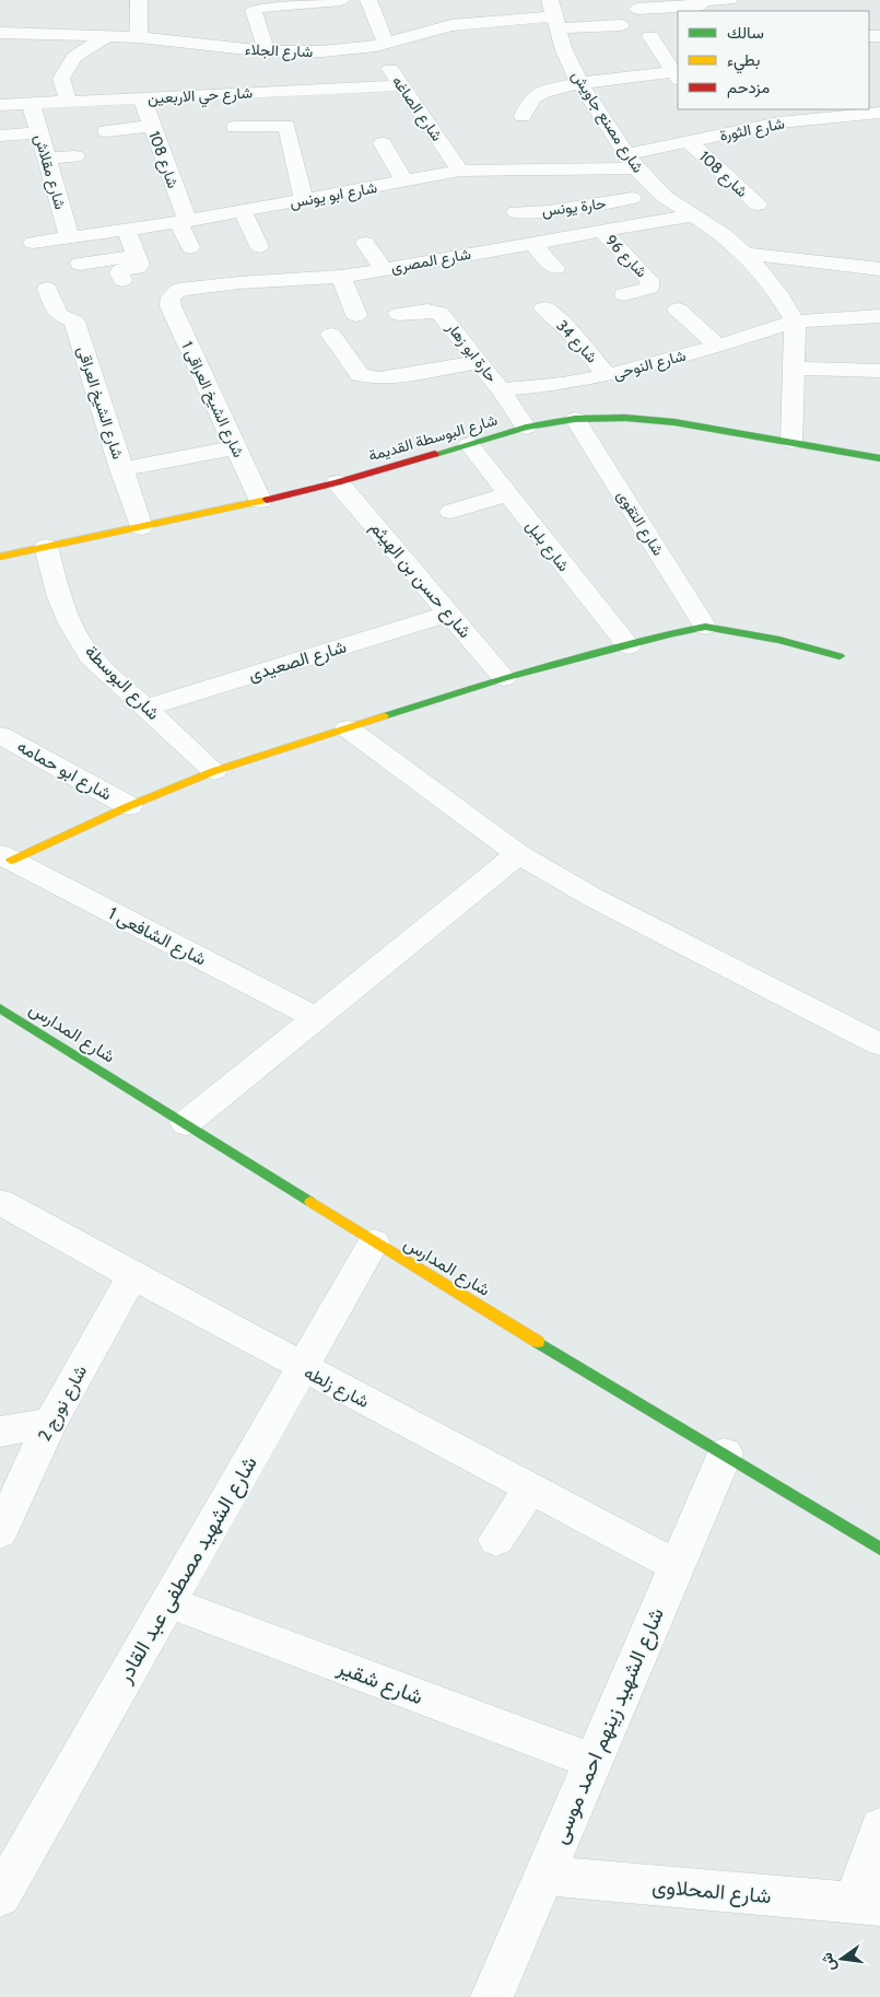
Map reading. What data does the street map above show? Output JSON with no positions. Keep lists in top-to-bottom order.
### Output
{
  "streets": {
    "street": [
      "شارع الجلاء",
      "شارع حي الاربعين",
      "شارع الصاغه",
      "شارع مصنع جاويش",
      "شارع الثورة",
      "شارع 108",
      "شارع مقلاش",
      "شارع ابو يونس",
      "حارة يونس",
      "شارع 96",
      "شارع المصرى",
      "شارع 34",
      "حارة ابو زهار",
      "شارع النوحى",
      "شارع الشيخ العراقى 1",
      "شارع الشيخ العراقى",
      "شارع البوسطة القديمة",
      "شارع التقوى",
      "شارع بلبل",
      "شارع حسن بن الهيثم",
      "شارع الصعيدى",
      "شارع البوسطة",
      "شارع ابو حمامه",
      "شارع الشافعى 1",
      "شارع المدارس",
      "شارع زلطه",
      "شارع نورج 2",
      "شارع الشهيد مصطفى عبد القادر",
      "شارع شقير",
      "شارع الشهيد زينهم احمد موسى",
      "شارع المحلاوى"
    ]
  },
  "crossings": [
    ["شارع الجلاء", "شارع الصاغه"],
    ["شارع الجلاء", "شارع مصنع جاويش"],
    ["شارع حي الاربعين", "شارع الصاغه"],
    ["شارع حي الاربعين", "شارع 108"],
    ["شارع حي الاربعين", "شارع مقلاش"],
    ["شارع الصاغه", "شارع ابو يونس"],
    ["شارع مصنع جاويش", "شارع الثورة"],
    ["شارع مصنع جاويش", "شارع ابو يونس"],
    ["شارع مصنع جاويش", "شارع المصرى"],
    ["شارع مصنع جاويش", "شارع النوحى"],
    ["شارع الثورة", "شارع 108"],
    ["شارع الثورة", "شارع ابو يونس"],
    ["شارع 108", "شارع ابو يونس"],
    ["شارع مقلاش", "شارع ابو يونس"],
    ["شارع 96", "شارع المصرى"],
    ["شارع المصرى", "شارع الشيخ العراقى 1"],
    ["شارع 34", "شارع النوحى"],
    ["حارة ابو زهار", "شارع النوحى"],
    ["حارة ابو زهار", "شارع البوسطة القديمة"],
    ["شارع الشيخ العراقى 1", "شارع البوسطة القديمة"],
    ["شارع الشيخ العراقى", "شارع البوسطة القديمة"],
    ["شارع البوسطة القديمة", "شارع التقوى"],
    ["شارع البوسطة القديمة", "شارع بلبل"],
    ["شارع البوسطة القديمة", "شارع حسن بن الهيثم"],
    ["شارع البوسطة القديمة", "شارع البوسطة"],
    ["شارع حسن بن الهيثم", "شارع الصعيدى"],
    ["شارع الصعيدى", "شارع البوسطة"],
    ["شارع المدارس", "شارع الشهيد مصطفى عبد القادر"],
    ["شارع المدارس", "شارع الشهيد زينهم احمد موسى"],
    ["شارع زلطه", "شارع نورج 2"],
    ["شارع زلطه", "شارع الشهيد مصطفى عبد القادر"],
    ["شارع زلطه", "شارع الشهيد زينهم احمد موسى"],
    ["شارع الشهيد مصطفى عبد القادر", "شارع شقير"],
    ["شارع شقير", "شارع الشهيد زينهم احمد موسى"],
    ["شارع الشهيد زينهم احمد موسى", "شارع المحلاوى"]
  ],
  "legend": ["سالك", "بطيء", "مزدحم"],
  "north": "left"
}
